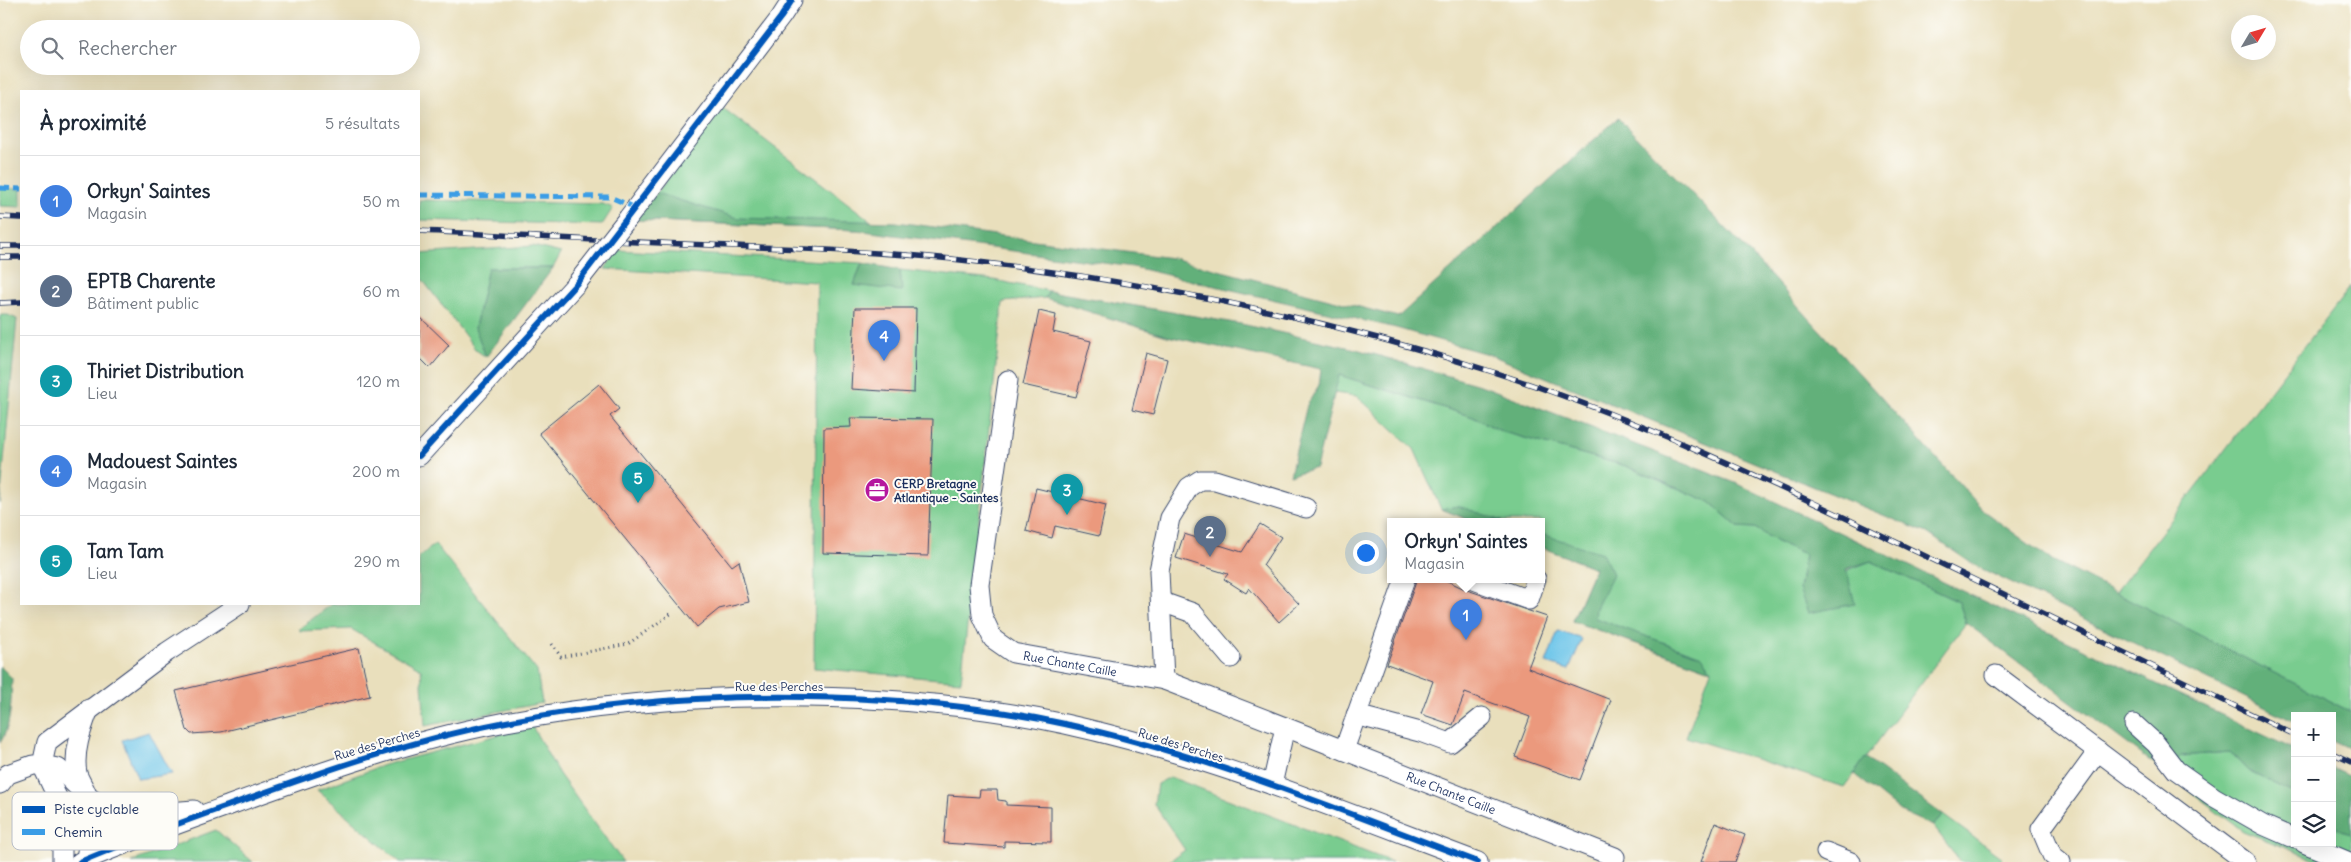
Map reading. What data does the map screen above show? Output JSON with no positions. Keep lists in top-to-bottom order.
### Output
{
  "streets": {
    "street": ["Rue Chante Caille", "Rue des Perches"]
  },
  "places": {
    "office": ["CERP Bretagne Atlantique - Saintes"]
  },
  "legend": ["Piste cyclable", "Chemin"],
  "north": "top right",
  "page": {
    "search": "Rechercher",
    "heading": ["À proximité", "5 résultats"],
    "list": [
      {
        "mark": "1",
        "name": "Orkyn' Saintes",
        "note": "Magasin",
        "value": "50 m"
      },
      {
        "mark": "2",
        "name": "EPTB Charente",
        "note": "Bâtiment public",
        "value": "60 m"
      },
      {
        "mark": "3",
        "name": "Thiriet Distribution",
        "note": "Lieu",
        "value": "120 m"
      },
      {
        "mark": "4",
        "name": "Madouest Saintes",
        "note": "Magasin",
        "value": "200 m"
      },
      {
        "mark": "5",
        "name": "Tam Tam",
        "note": "Lieu",
        "value": "290 m"
      }
    ],
    "pins": [
      "4",
      "5",
      "3",
      "2",
      "1"
    ],
    "popup": ["Orkyn' Saintes", "Magasin"],
    "map_buttons": ["+", "−"]
  }
}
